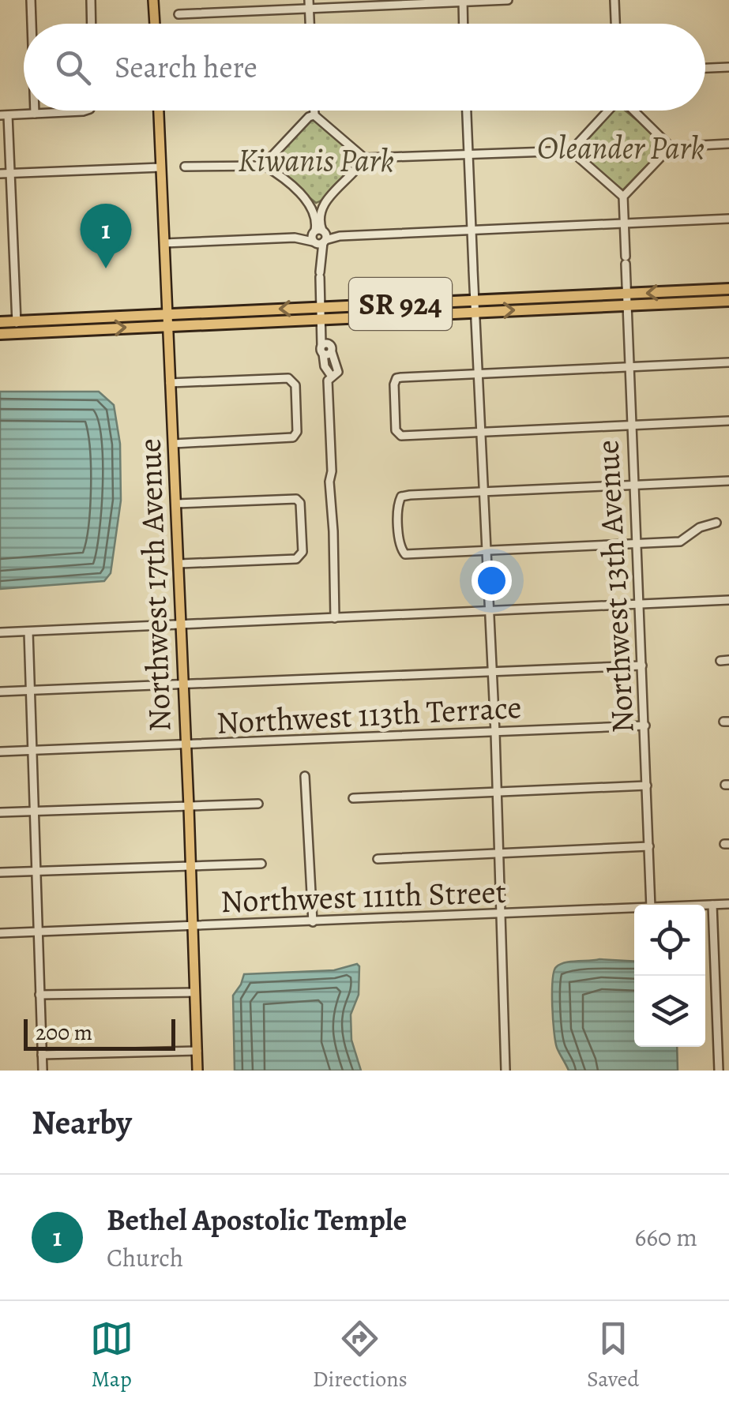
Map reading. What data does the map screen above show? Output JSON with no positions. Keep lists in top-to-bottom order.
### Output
{
  "streets": {
    "highway": ["SR 924"],
    "main road": ["Northwest 17th Avenue"],
    "street": ["Northwest 13th Avenue", "Northwest 113th Terrace", "Northwest 111th Street"]
  },
  "crossings": [
    ["SR 924", "Northwest 17th Avenue"],
    ["SR 924", "Northwest 13th Avenue"],
    ["Northwest 17th Avenue", "Northwest 113th Terrace"],
    ["Northwest 17th Avenue", "Northwest 111th Street"],
    ["Northwest 13th Avenue", "Northwest 113th Terrace"]
  ],
  "parks": ["Oleander Park", "Kiwanis Park"],
  "scale_bar": "200 m",
  "page": {
    "search": "Search here",
    "pins": "1",
    "scale": "200 m",
    "heading": "Nearby",
    "list": [
      {
        "mark": "1",
        "name": "Bethel Apostolic Temple",
        "note": "Church",
        "value": "660 m"
      }
    ],
    "nav": ["Map", "Directions", "Saved"]
  }
}
